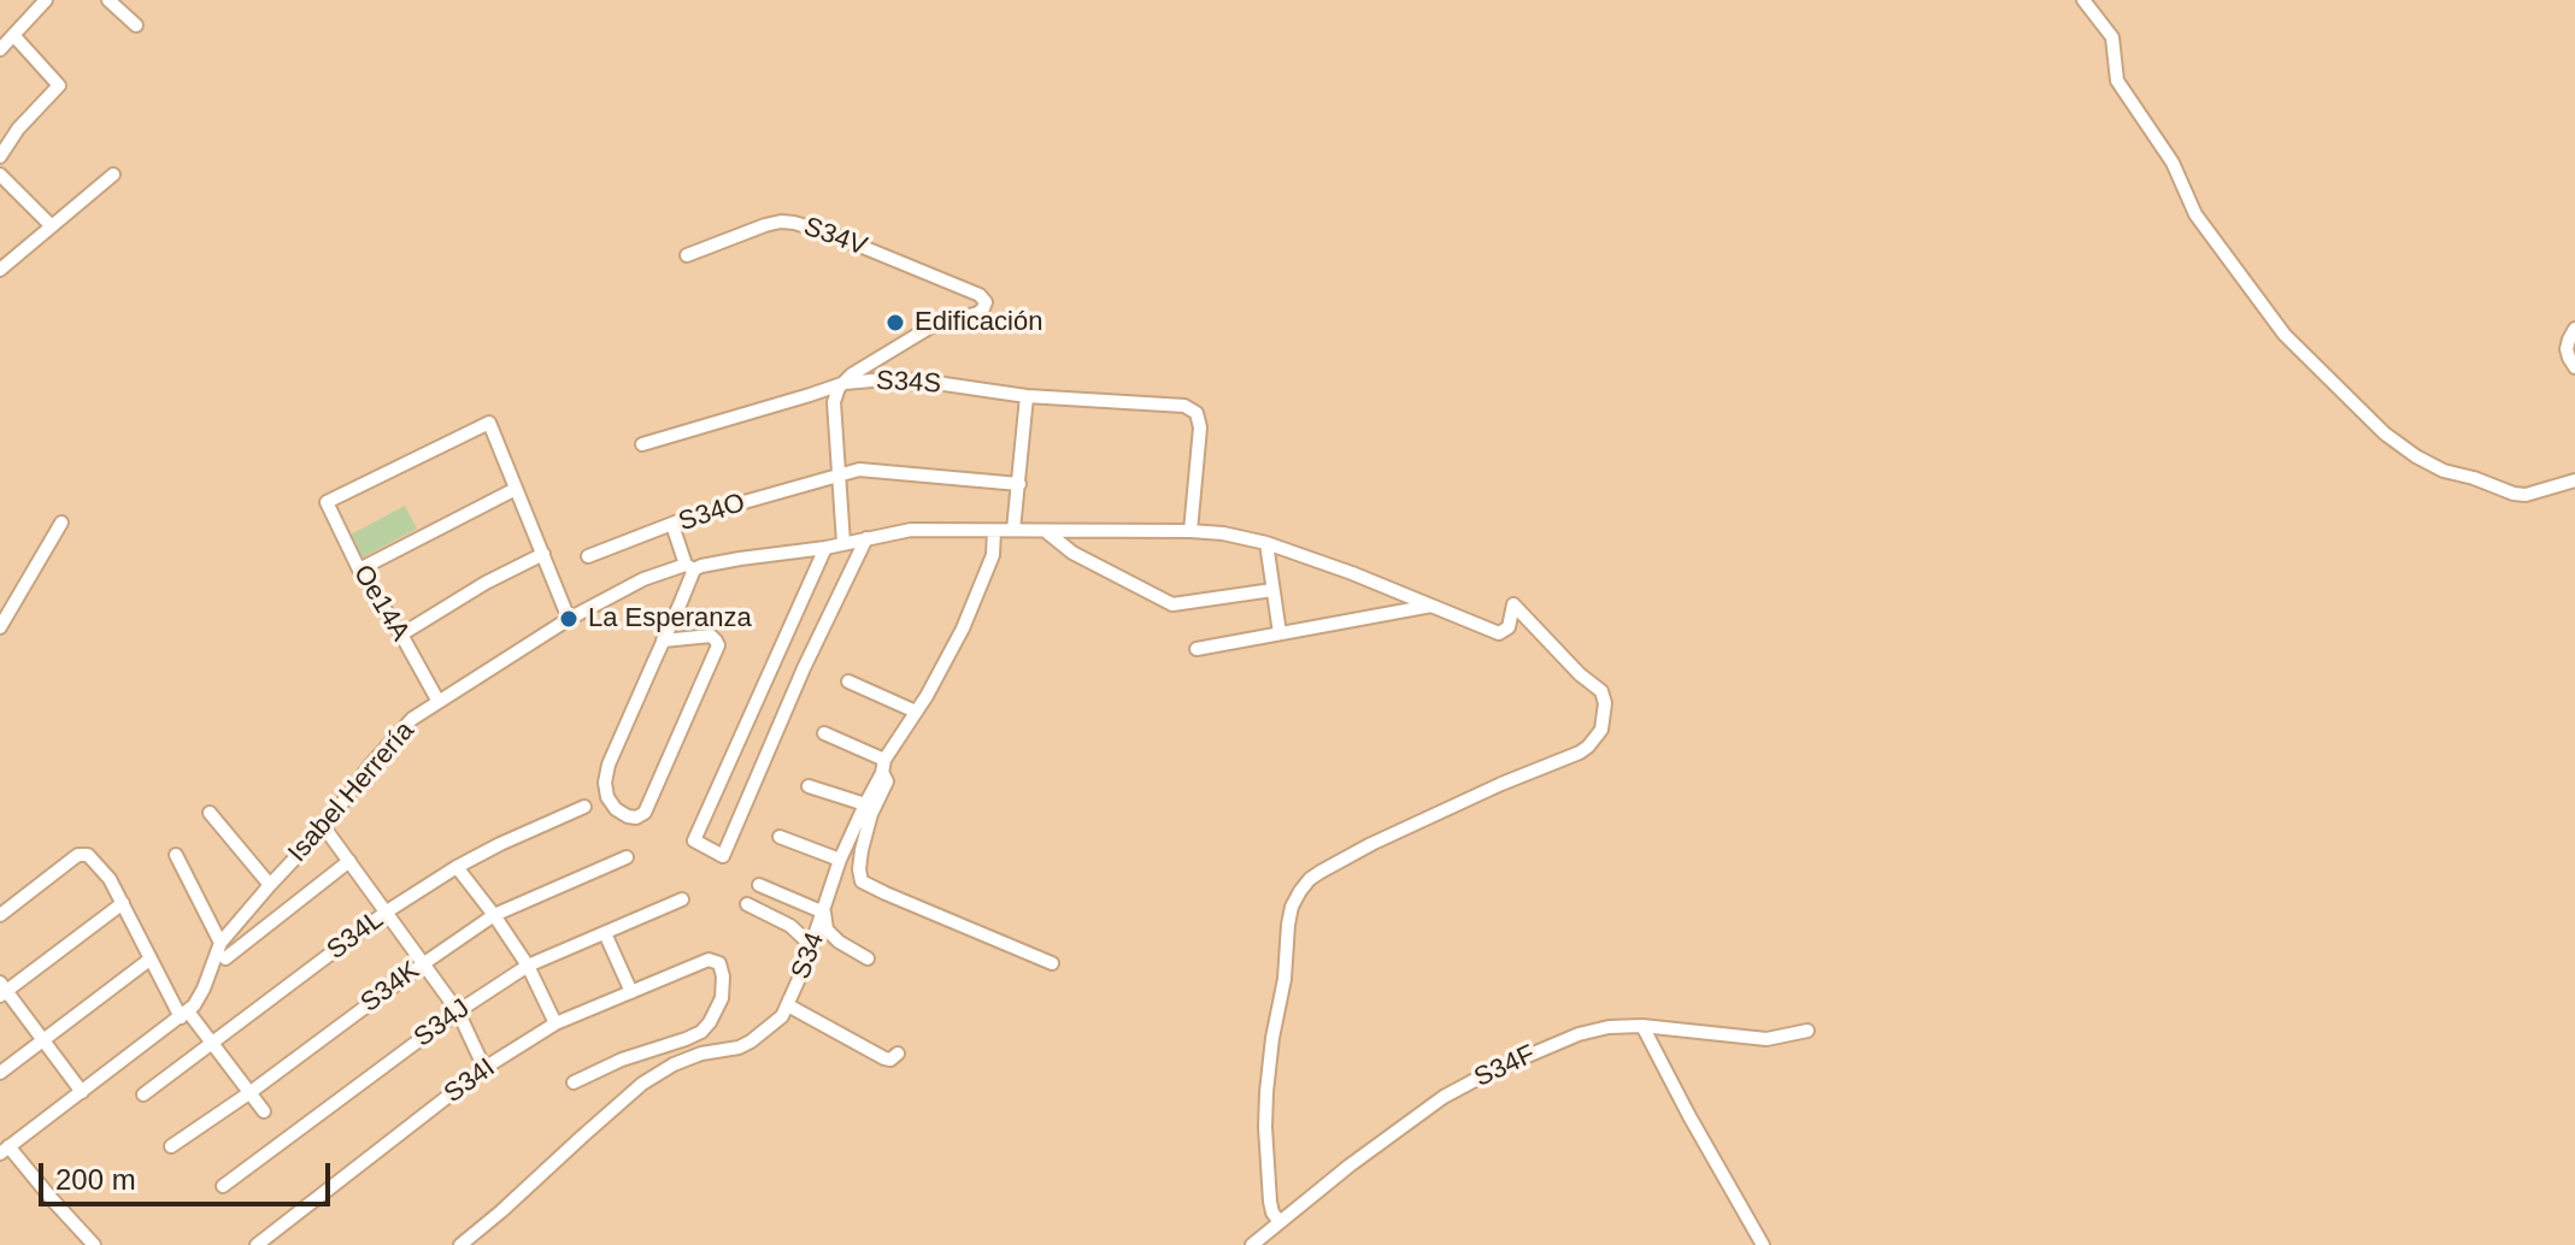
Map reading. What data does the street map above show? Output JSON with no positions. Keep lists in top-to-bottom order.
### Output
{
  "streets": {
    "street": [
      "S34V",
      "S34S",
      "S34O",
      "Oe14A",
      "Isabel Herrería",
      "S34L",
      "S34",
      "S34K",
      "S34J",
      "S34F",
      "S34I"
    ]
  },
  "crossings": [
    ["S34V", "S34S"],
    ["S34S", "Isabel Herrería"],
    ["Oe14A", "Isabel Herrería"],
    ["Isabel Herrería", "S34"],
    ["Isabel Herrería", "S34F"]
  ],
  "places": ["Edificación", "La Esperanza"],
  "scale_bar": "200 m"
}
